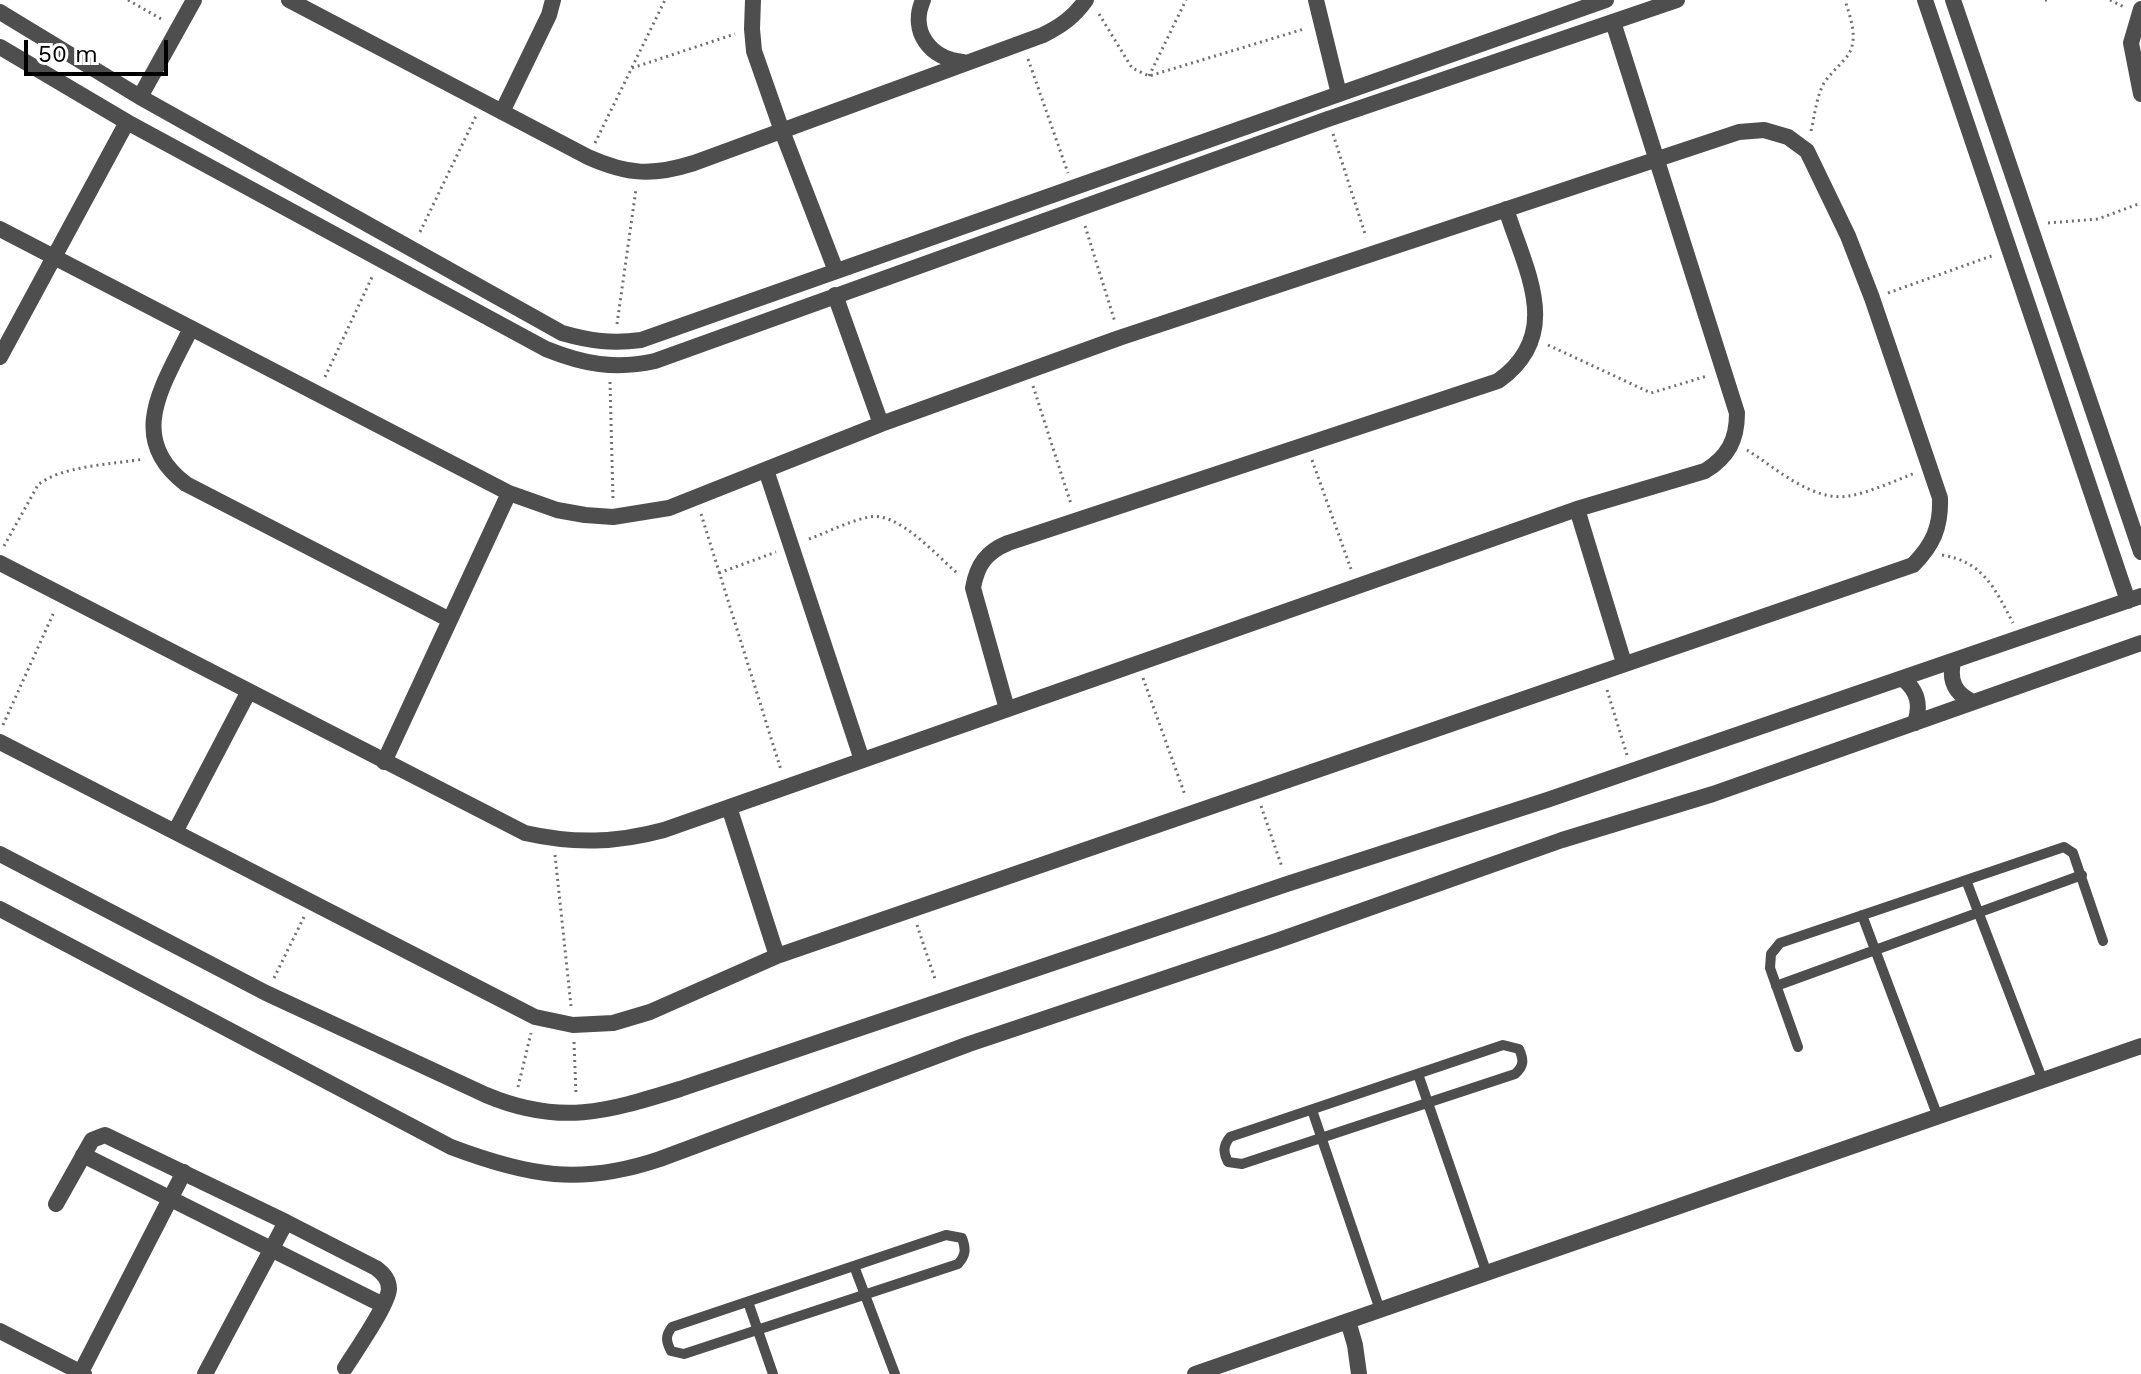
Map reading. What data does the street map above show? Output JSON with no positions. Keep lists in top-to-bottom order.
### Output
{
  "scale_bar": "50 m"
}
